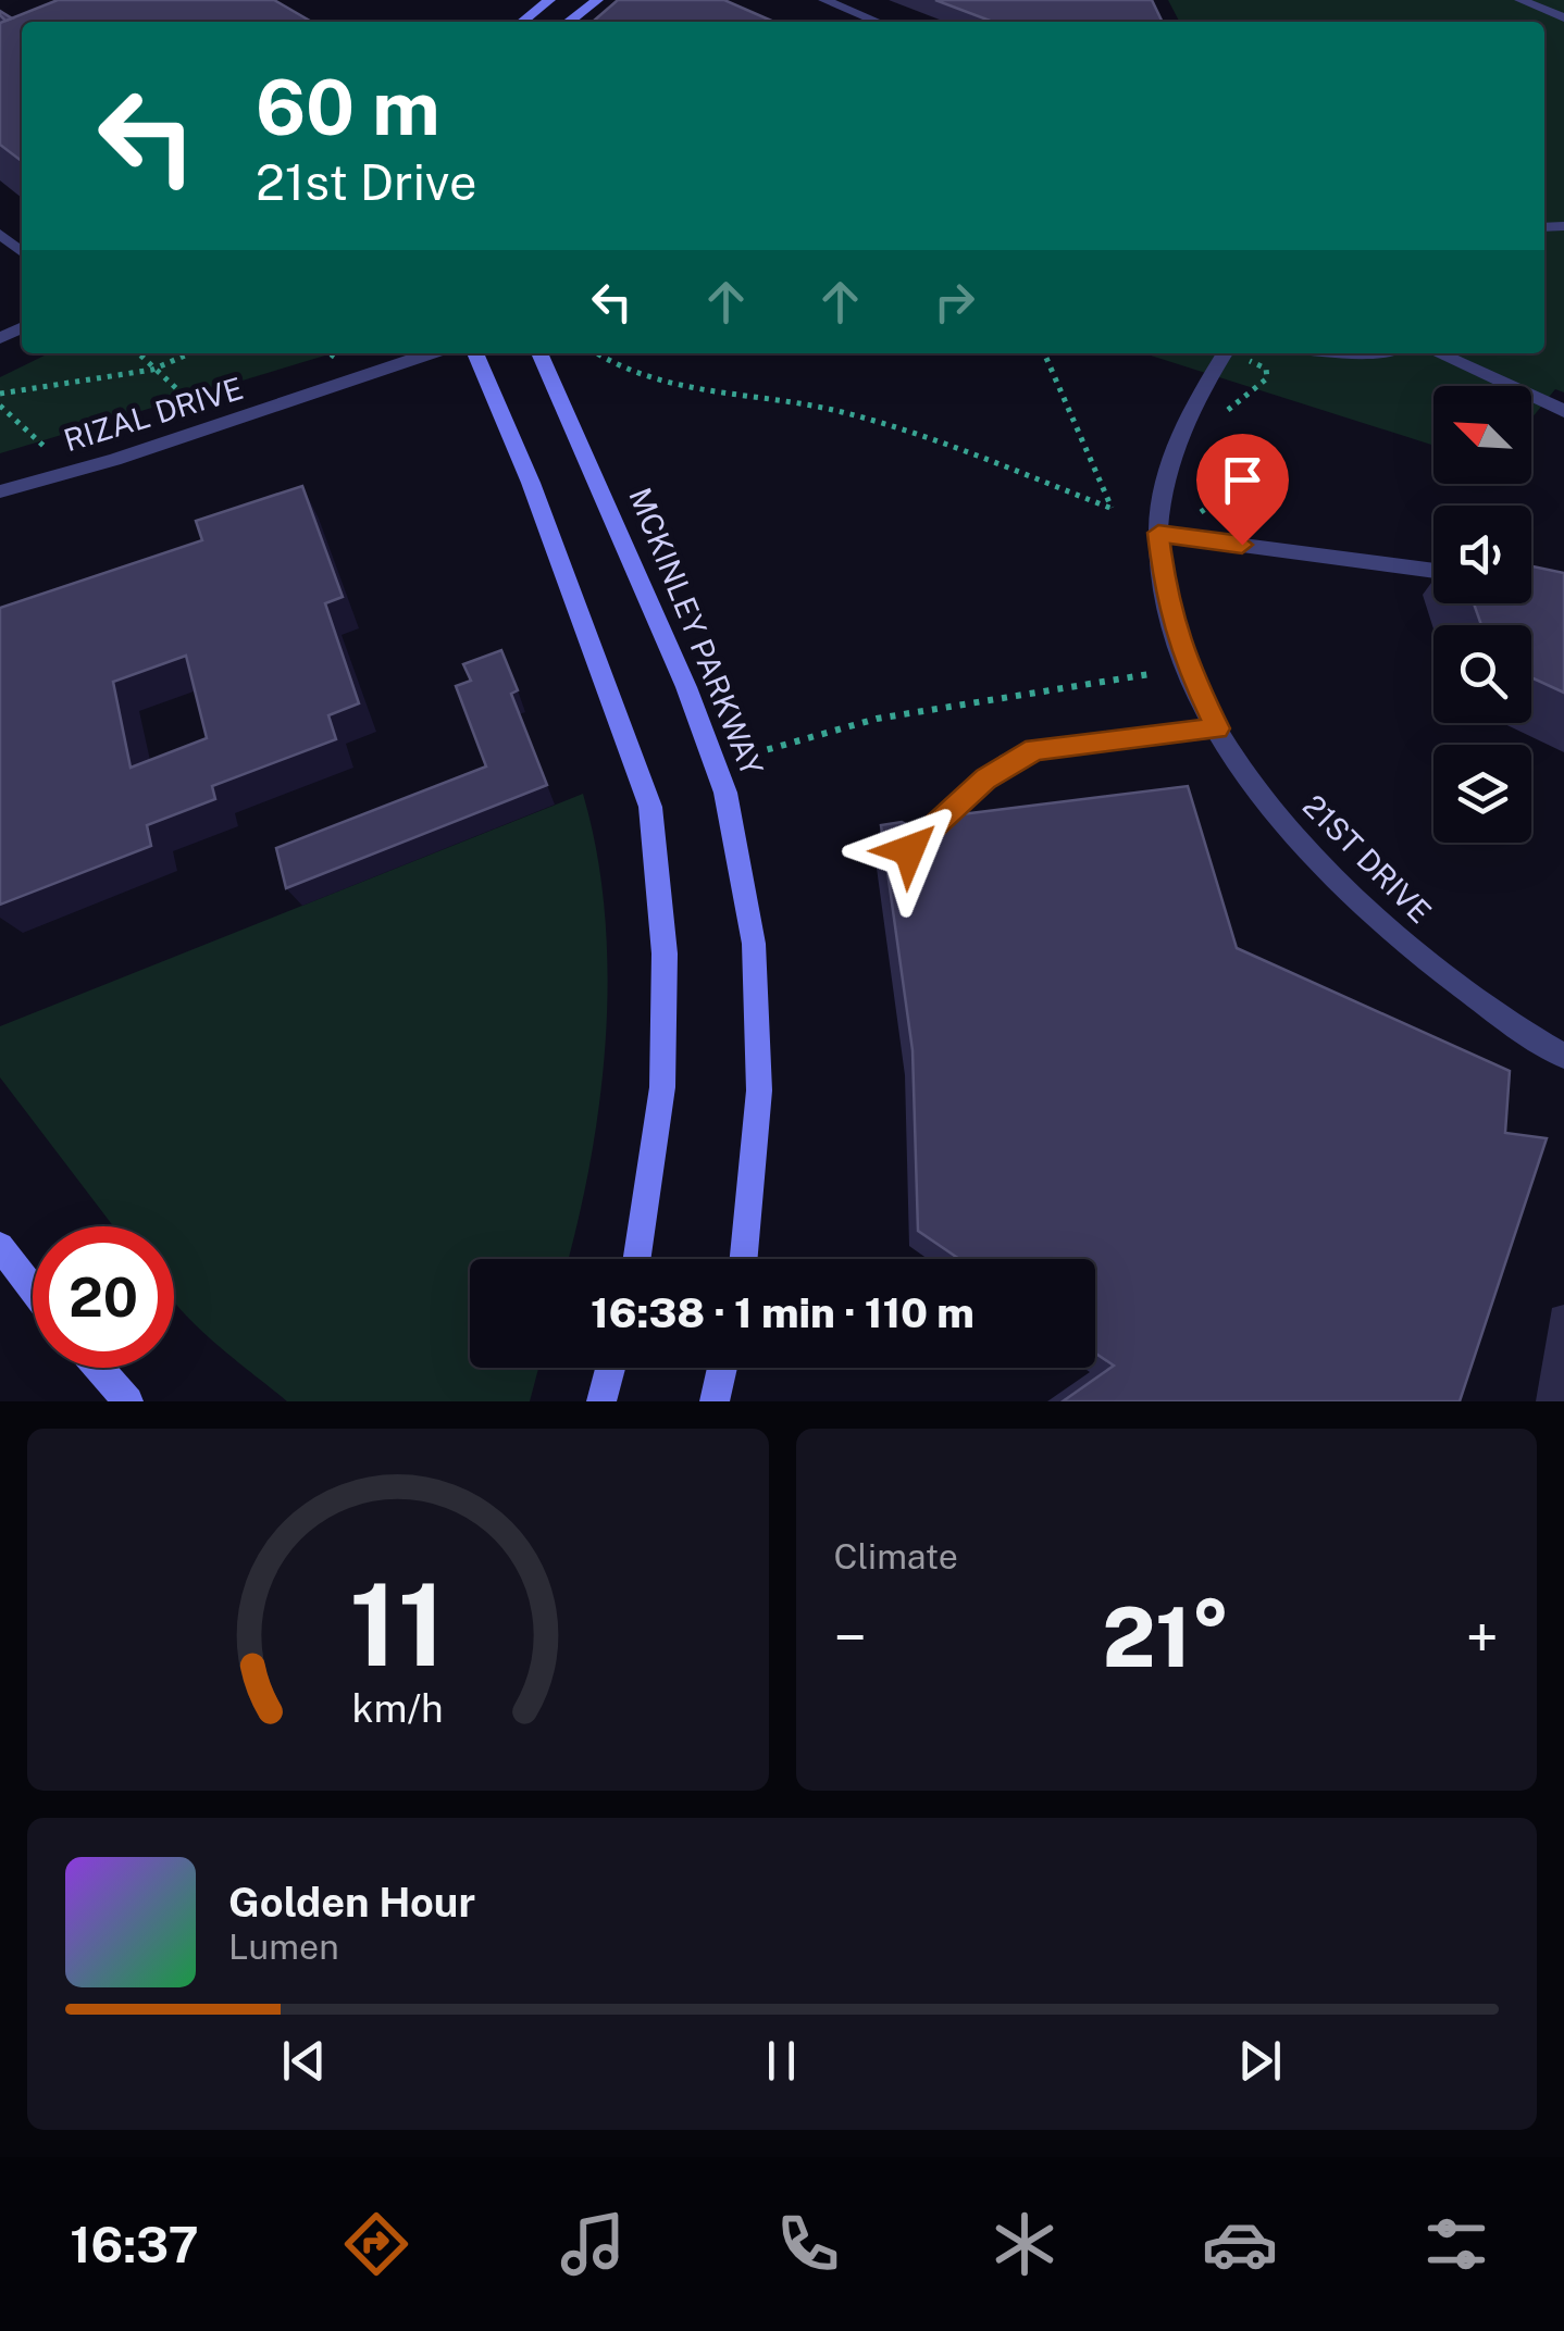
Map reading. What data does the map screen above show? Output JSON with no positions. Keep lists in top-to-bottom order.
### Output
{
  "streets": {
    "main road": ["MCKINLEY PARKWAY"],
    "street": ["RIZAL DRIVE", "21ST DRIVE"]
  },
  "north": "top left",
  "page": {
    "turn": ["60 m", "21st Drive"],
    "limit": "20",
    "trip": "16:38 · 1 min · 110 m",
    "tile": "Climate",
    "heat": ["−", "21°", "+"],
    "song": ["Golden Hour", "Lumen"],
    "tabs": "16:37",
    "gauge": ["11", "km/h"]
  }
}
